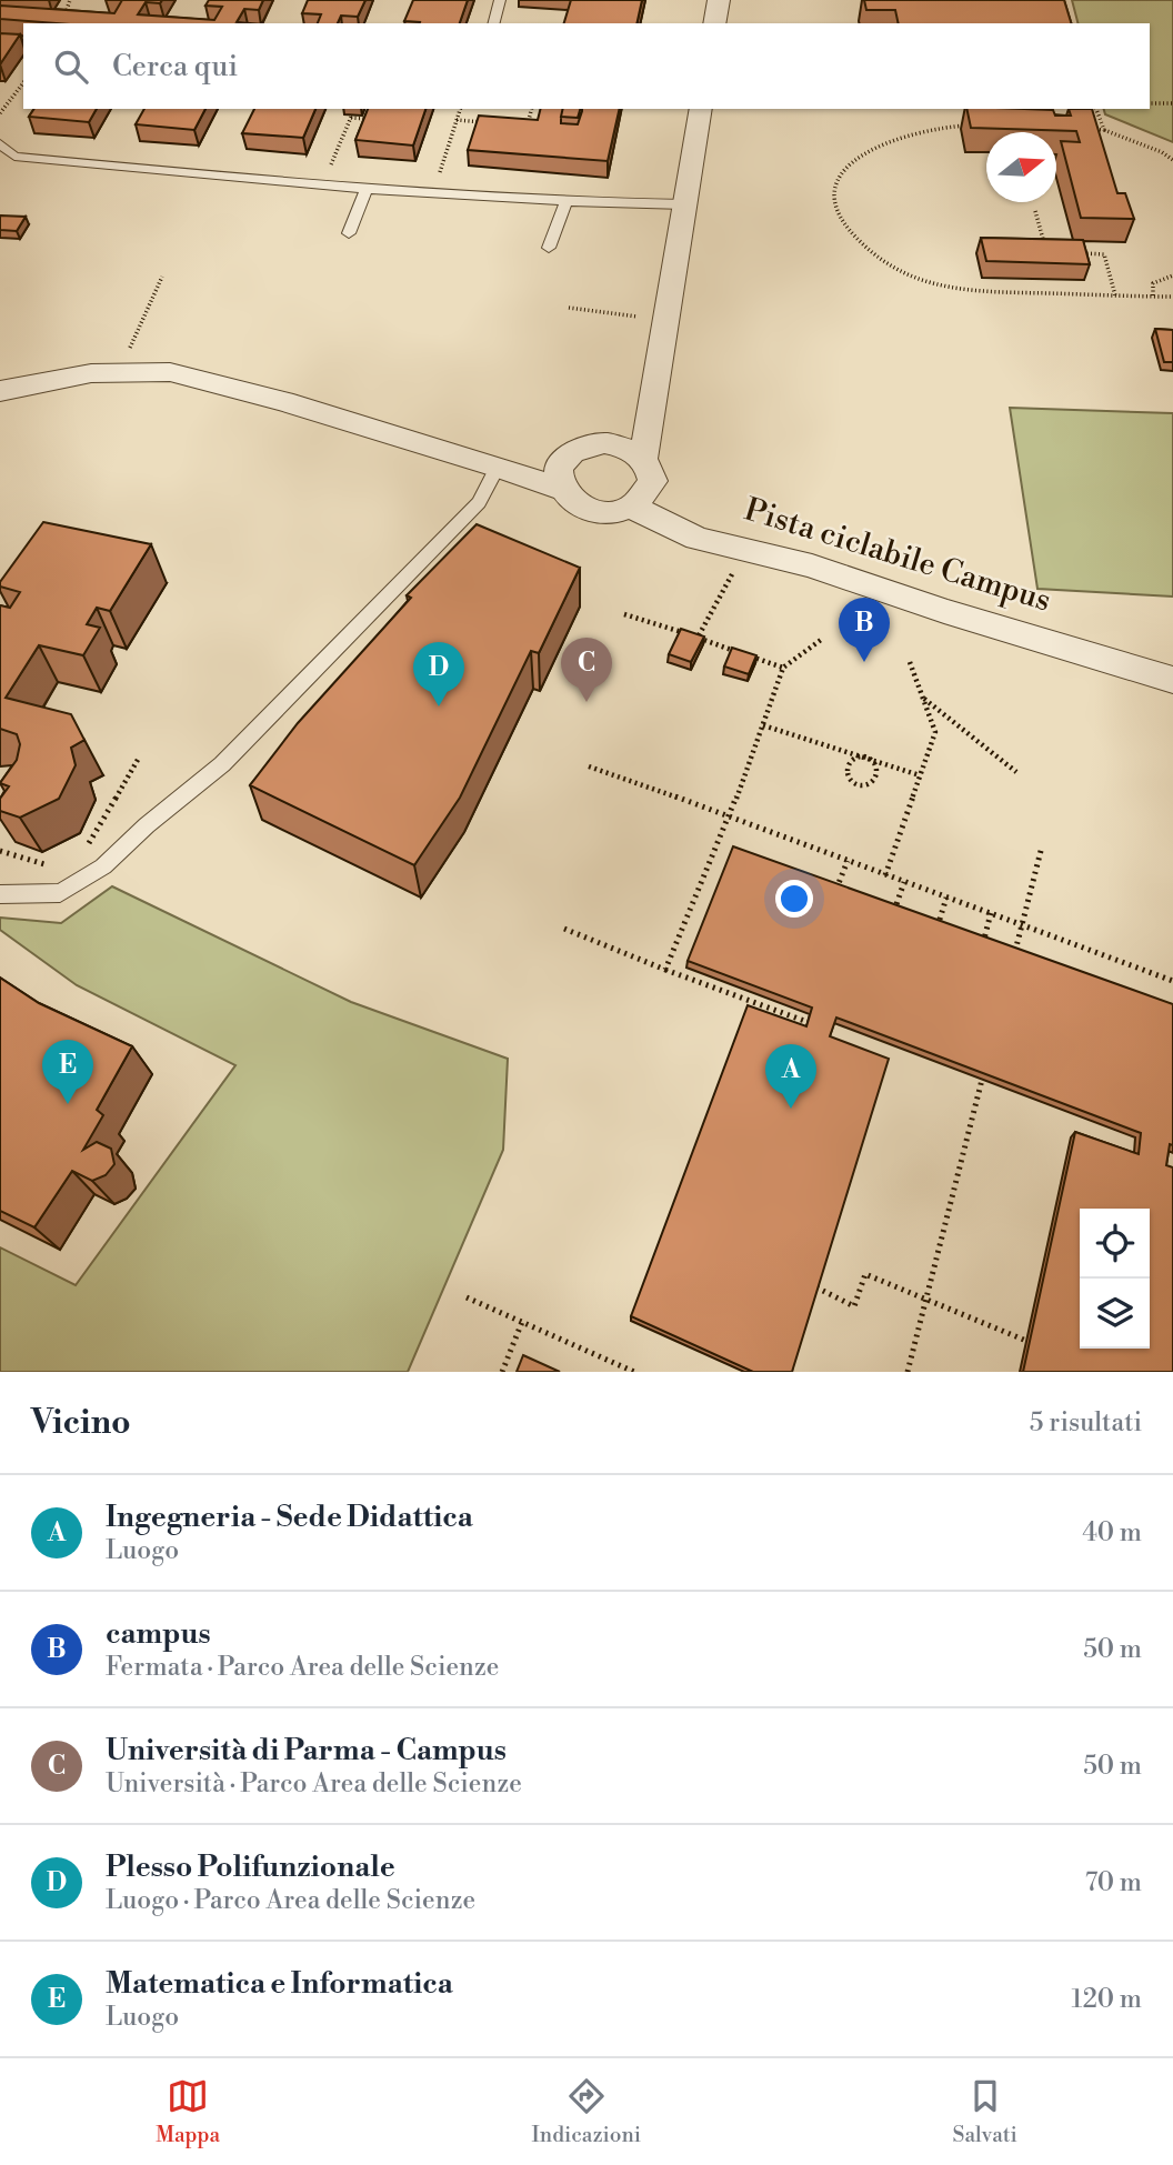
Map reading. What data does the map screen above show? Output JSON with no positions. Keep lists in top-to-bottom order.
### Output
{
  "north": "right",
  "page": {
    "search": "Cerca qui",
    "pins": [
      "B",
      "C",
      "D",
      "E",
      "A"
    ],
    "heading": ["Vicino", "5 risultati"],
    "list": [
      {
        "mark": "A",
        "name": "Ingegneria - Sede Didattica",
        "note": "Luogo",
        "value": "40 m"
      },
      {
        "mark": "B",
        "name": "campus",
        "note": "Fermata · Parco Area delle Scienze",
        "value": "50 m"
      },
      {
        "mark": "C",
        "name": "Università di Parma - Campus",
        "note": "Università · Parco Area delle Scienze",
        "value": "50 m"
      },
      {
        "mark": "D",
        "name": "Plesso Polifunzionale",
        "note": "Luogo · Parco Area delle Scienze",
        "value": "70 m"
      },
      {
        "mark": "E",
        "name": "Matematica e Informatica",
        "note": "Luogo",
        "value": "120 m"
      }
    ],
    "nav": ["Mappa", "Indicazioni", "Salvati"]
  }
}
